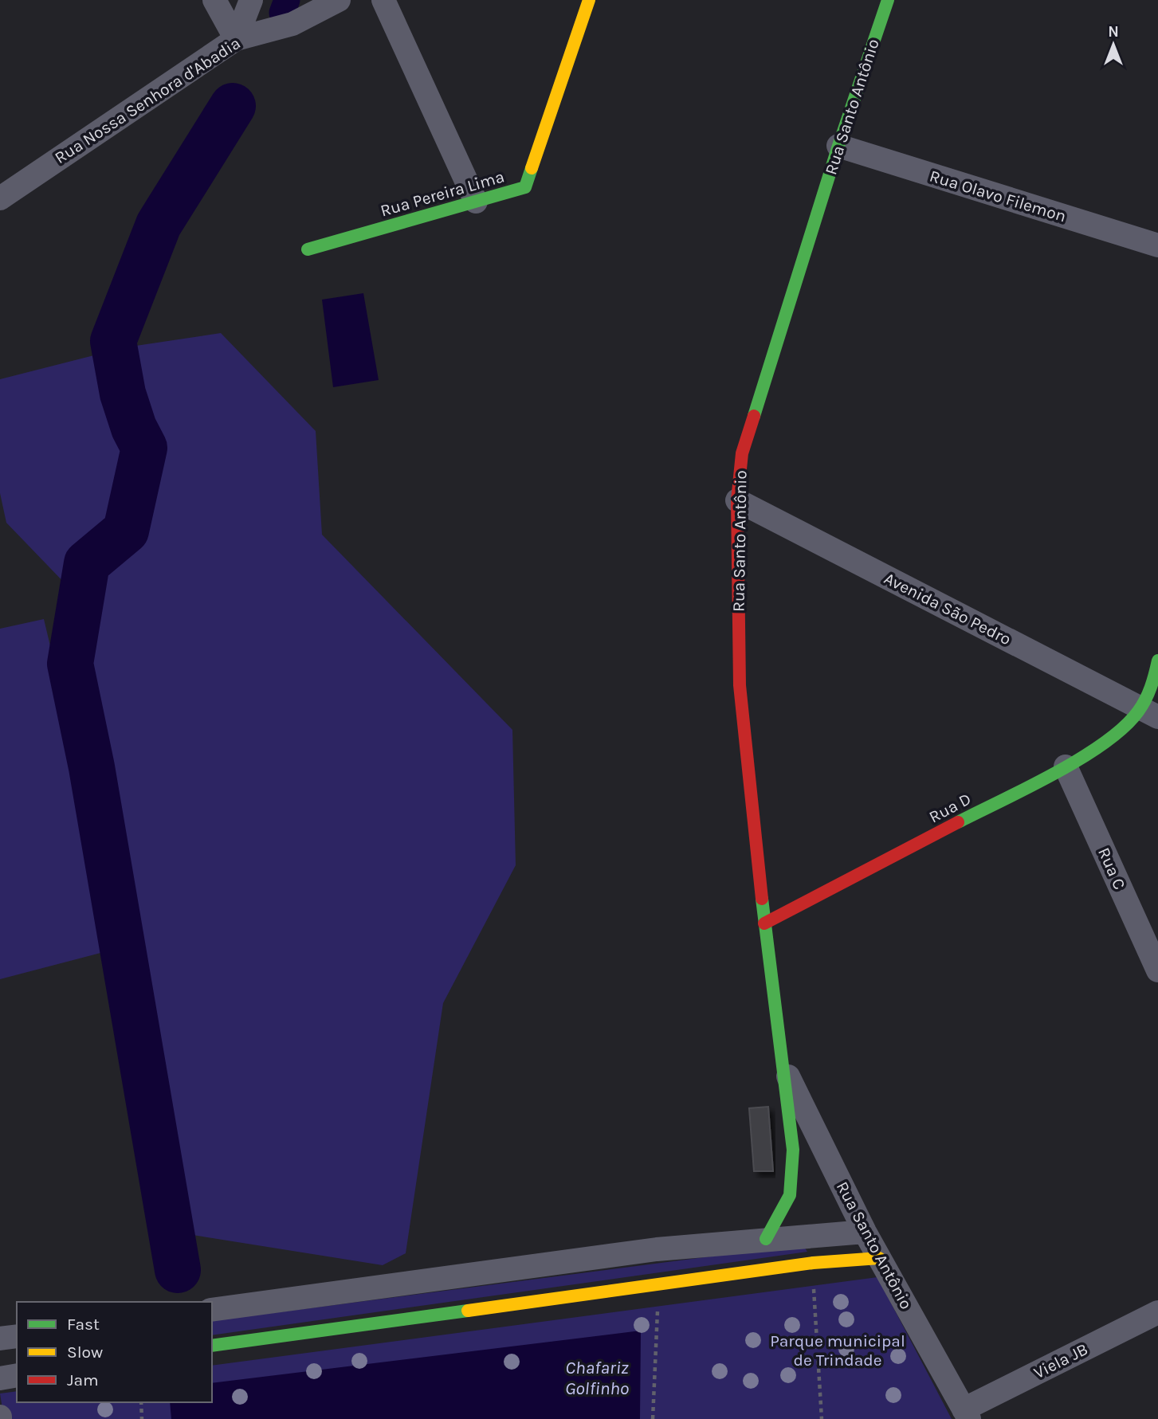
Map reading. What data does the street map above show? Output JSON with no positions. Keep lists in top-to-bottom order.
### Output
{
  "streets": {
    "street": [
      "Rua Nossa Senhora d'Abadia",
      "Rua Santo Antônio",
      "Rua Pereira Lima",
      "Rua Olavo Filemon",
      "Avenida São Pedro",
      "Rua D",
      "Rua C",
      "Viela JB"
    ]
  },
  "crossings": [
    ["Rua Santo Antônio", "Rua Olavo Filemon"],
    ["Rua Santo Antônio", "Avenida São Pedro"],
    ["Rua Santo Antônio", "Rua D"],
    ["Rua Santo Antônio", "Viela JB"],
    ["Avenida São Pedro", "Rua D"],
    ["Rua D", "Rua C"]
  ],
  "water": ["Chafariz Golfinho"],
  "parks": ["Parque municipal de Trindade"],
  "legend": ["Fast", "Slow", "Jam"],
  "north": "top"
}
